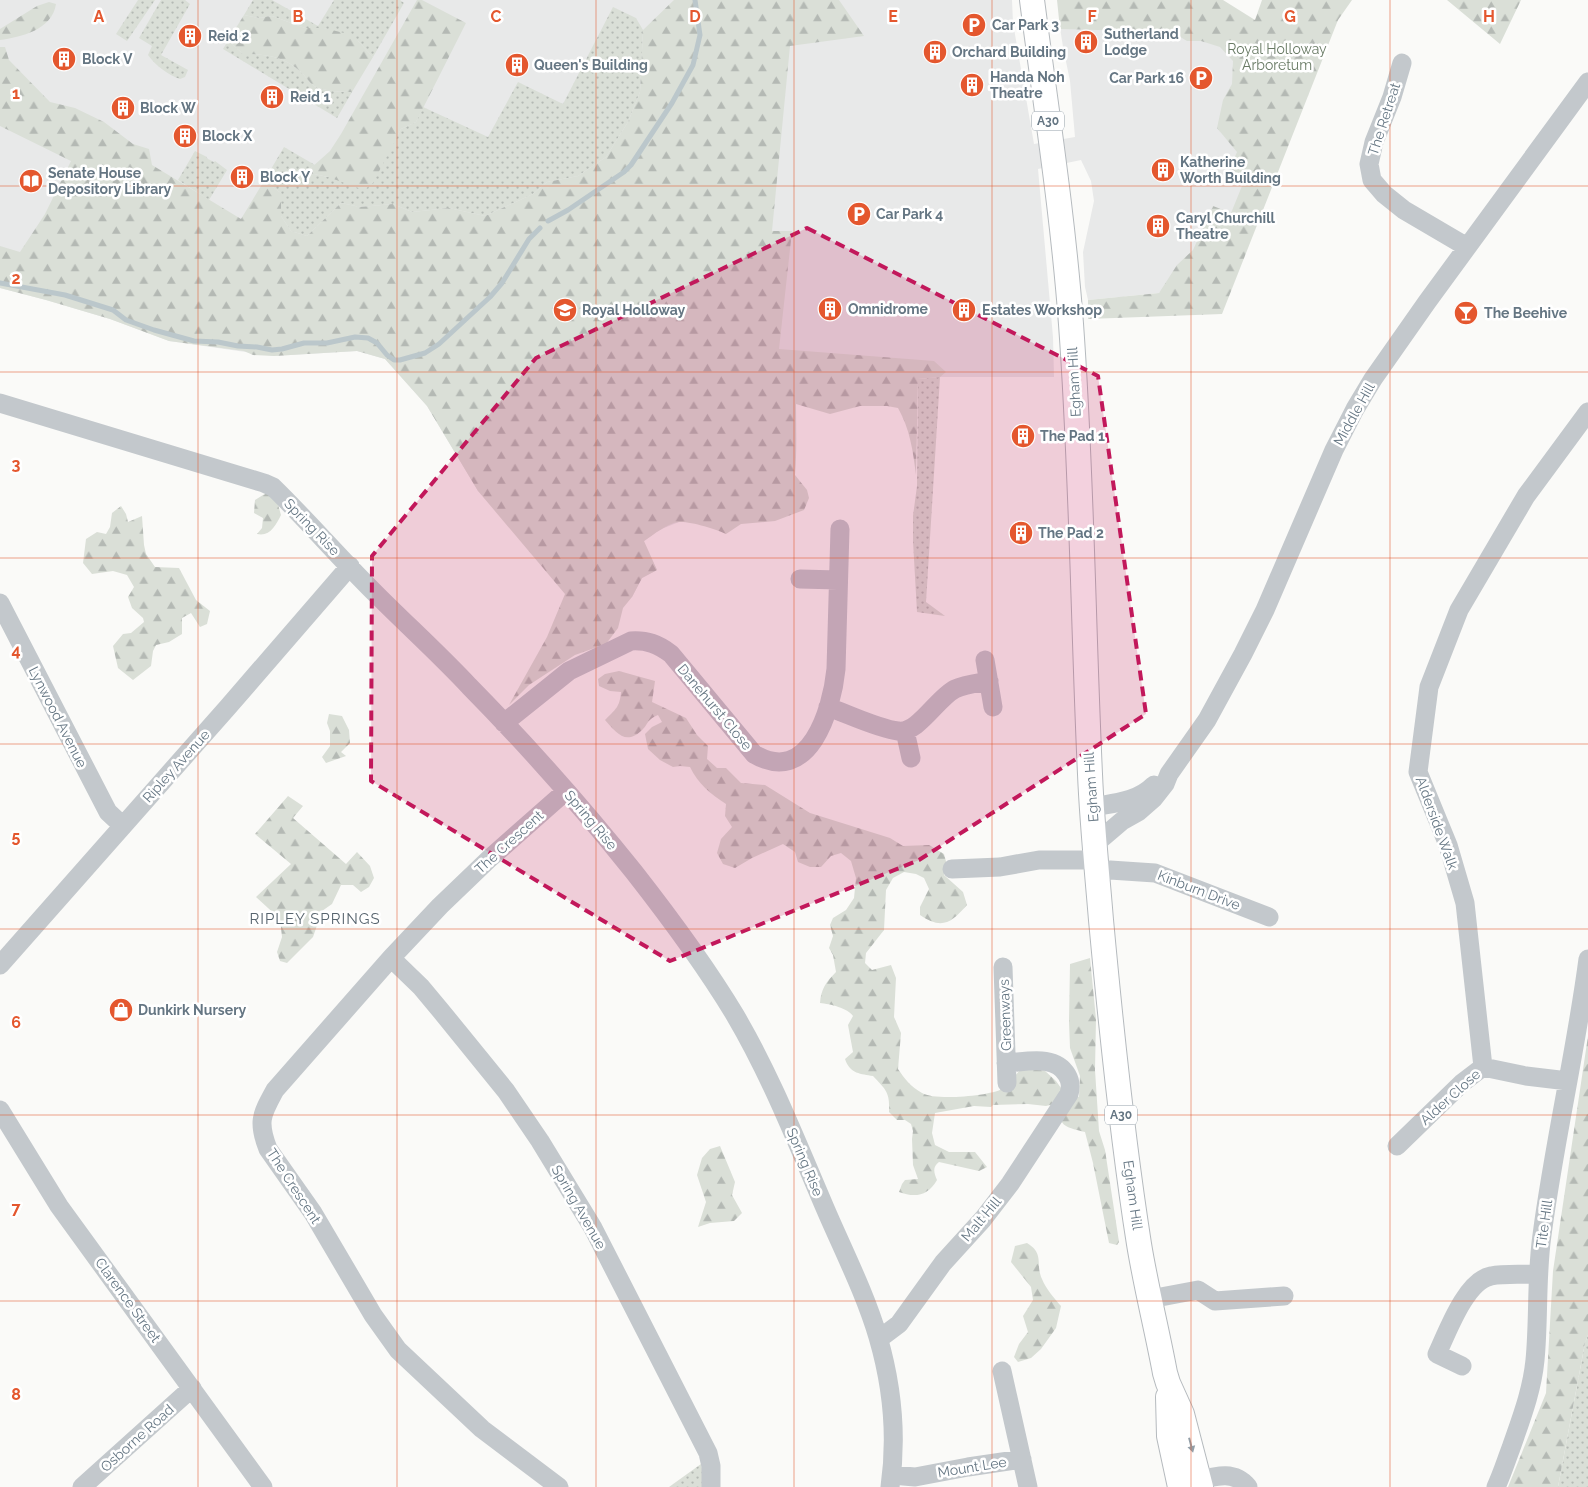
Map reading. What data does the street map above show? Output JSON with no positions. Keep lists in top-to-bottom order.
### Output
{
  "streets": {
    "main road": ["A30", "Egham Hill"],
    "street": [
      "The Retreat",
      "Middle Hill",
      "Spring Rise",
      "Danehurst Close",
      "Lynwood Avenue",
      "Ripley Avenue",
      "Alderside Walk",
      "The Crescent",
      "Kinburn Drive",
      "Greenways",
      "Alder Close",
      "Spring Avenue",
      "Malt Hill",
      "Tite Hill",
      "Clarence Street",
      "Osborne Road",
      "Mount Lee"
    ]
  },
  "crossings": [
    ["The Retreat", "Middle Hill"],
    ["Egham Hill", "Middle Hill"],
    ["Egham Hill", "Kinburn Drive"],
    ["Middle Hill", "Kinburn Drive"],
    ["Spring Rise", "Danehurst Close"],
    ["Spring Rise", "Ripley Avenue"],
    ["Spring Rise", "The Crescent"],
    ["Spring Rise", "Malt Hill"],
    ["Spring Rise", "Mount Lee"],
    ["Lynwood Avenue", "Ripley Avenue"],
    ["Alderside Walk", "Alder Close"],
    ["The Crescent", "Spring Avenue"],
    ["Greenways", "Malt Hill"],
    ["Alder Close", "Tite Hill"],
    ["Clarence Street", "Osborne Road"]
  ],
  "districts": ["RIPLEY SPRINGS"],
  "parks": ["Royal Holloway Arboretum"],
  "places": {
    "parking": ["Car Park 3", "Car Park 16", "Car Park 4"],
    "building": [
      "Reid 2",
      "Sutherland Lodge",
      "Orchard Building",
      "Block V",
      "Queen's Building",
      "Handa Noh Theatre",
      "Reid 1",
      "Block W",
      "Block X",
      "Katherine Worth Building",
      "Block Y",
      "Caryl Churchill Theatre",
      "Omnidrome",
      "Estates Workshop",
      "The Pad 1",
      "The Pad 2"
    ],
    "library": ["Senate House Depository Library"],
    "school or university": ["Royal Holloway"],
    "bar": ["The Beehive"],
    "shop": ["Dunkirk Nursery"]
  },
  "grid": {
    "columns": [
      "A",
      "B",
      "C",
      "D",
      "E",
      "F",
      "G",
      "H"
    ],
    "rows": [
      "1",
      "2",
      "3",
      "4",
      "5",
      "6",
      "7",
      "8"
    ]
  }
}
